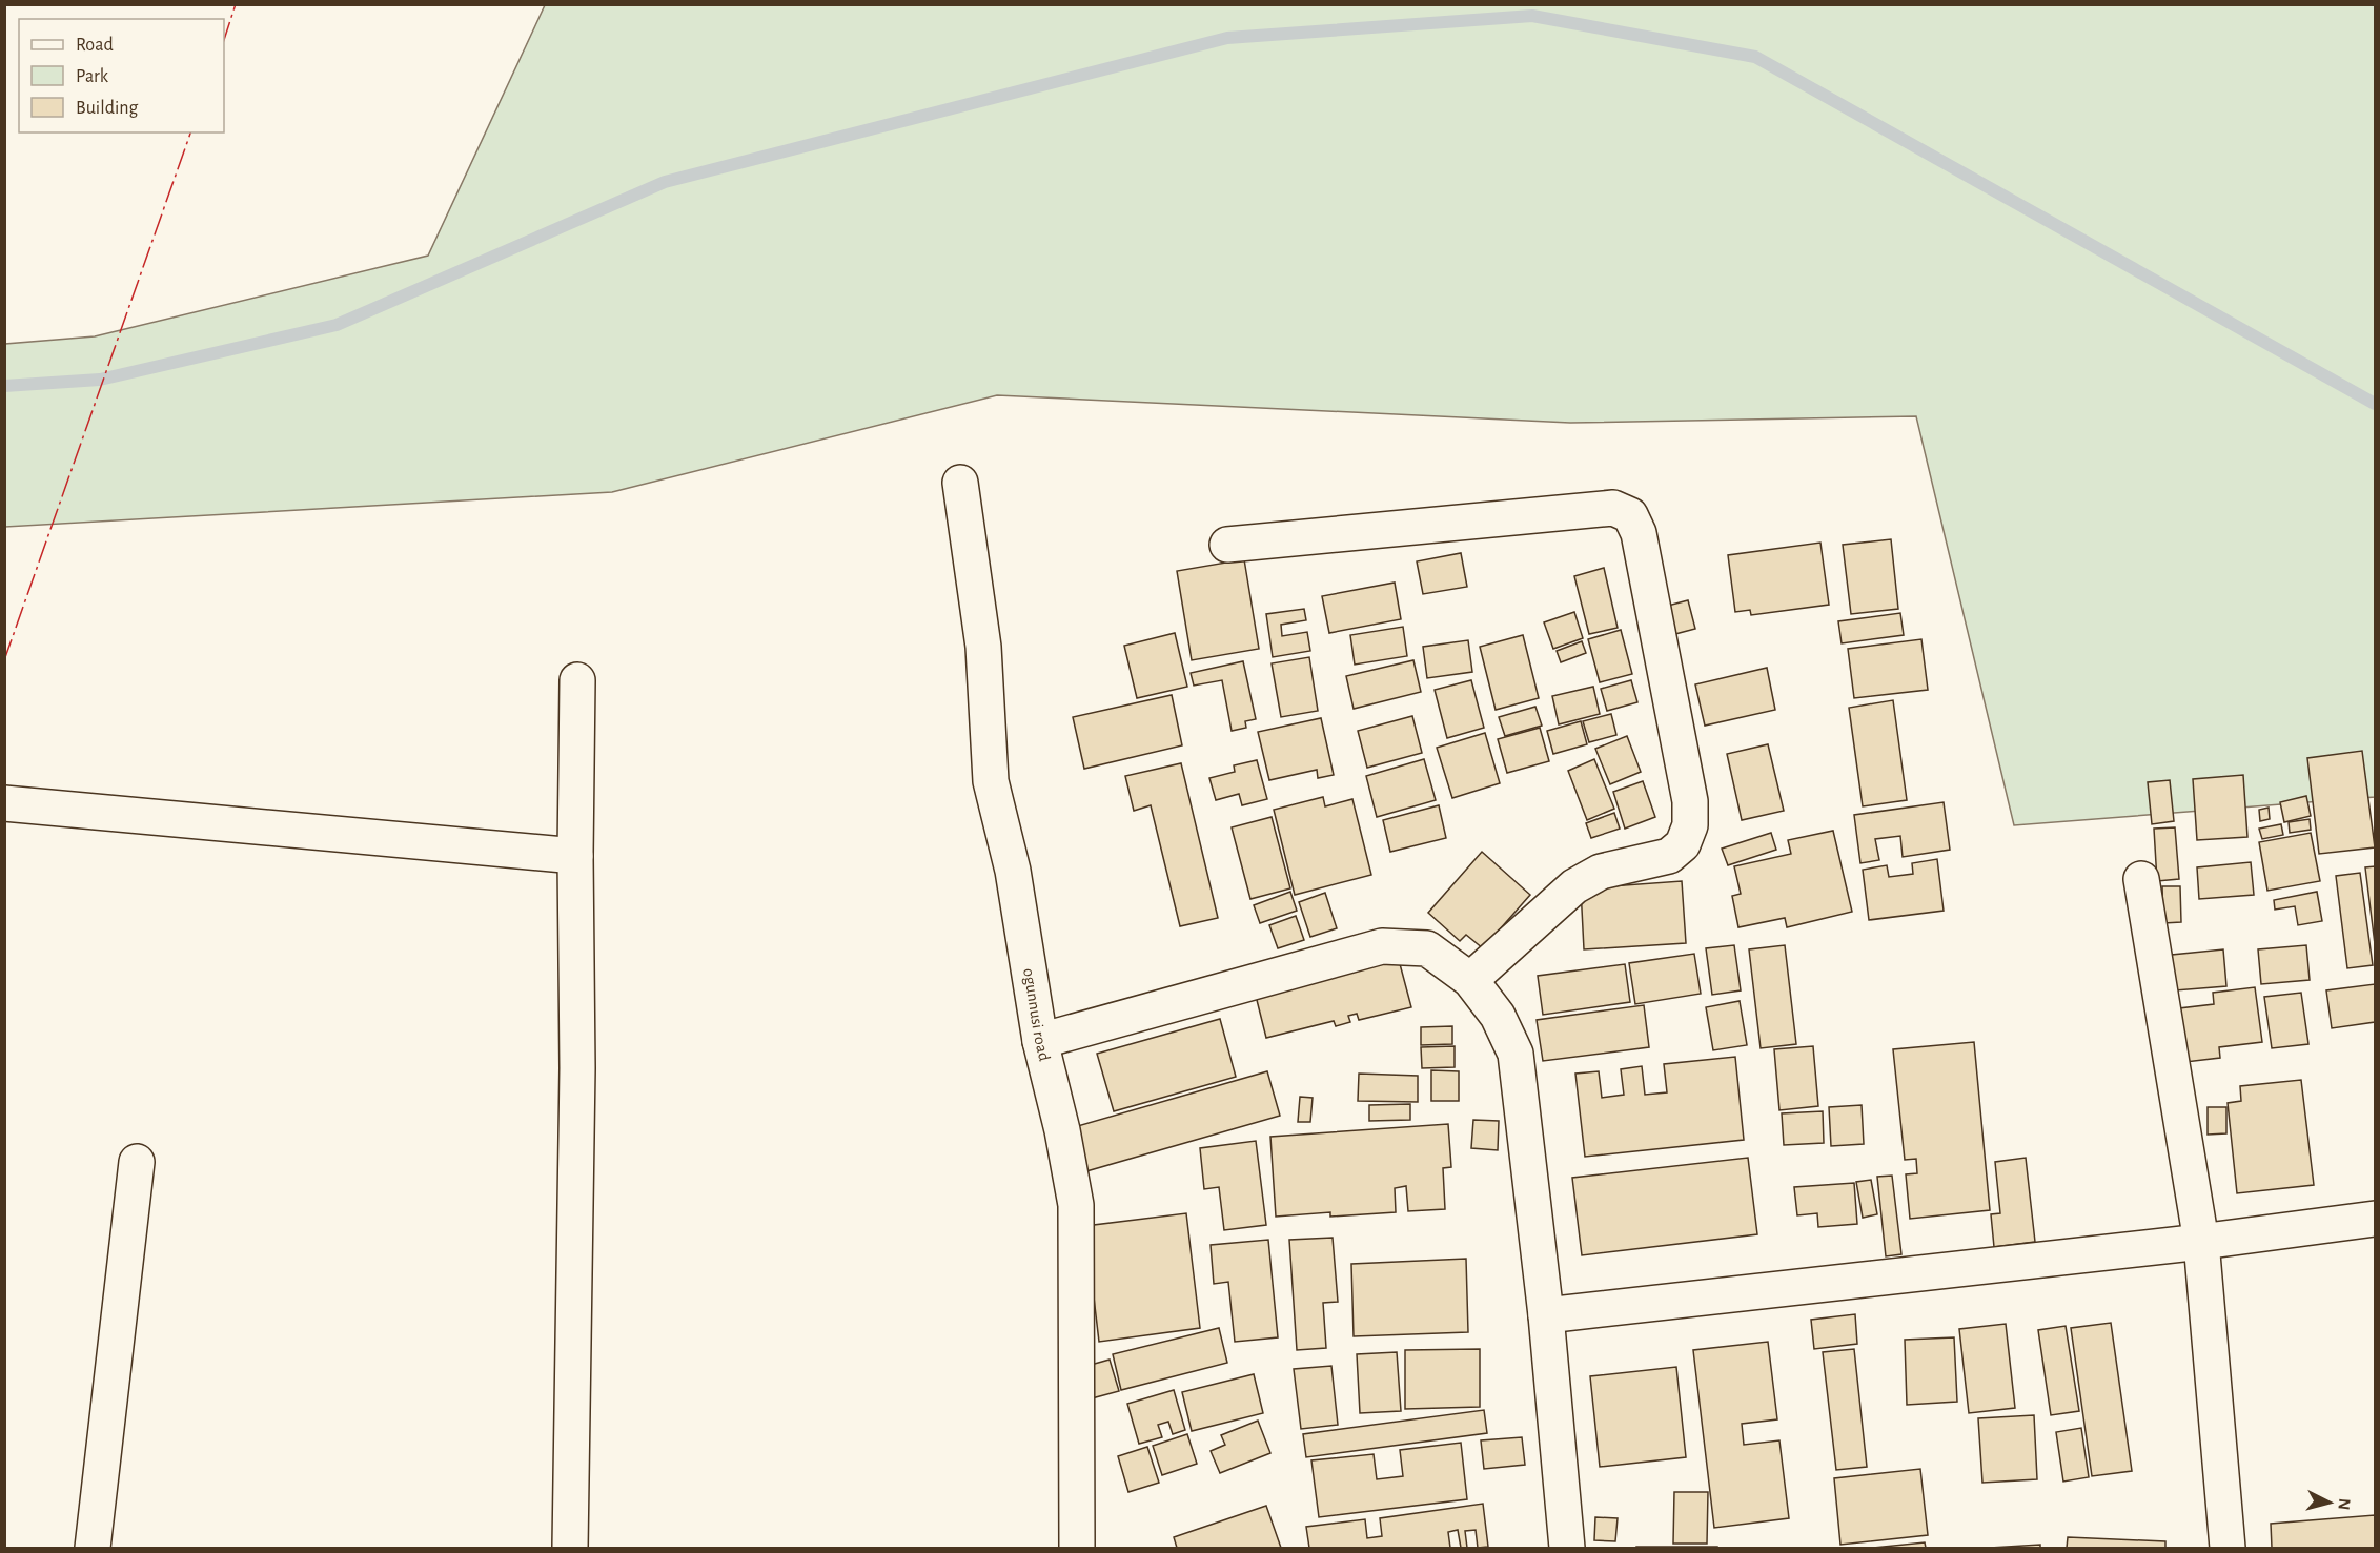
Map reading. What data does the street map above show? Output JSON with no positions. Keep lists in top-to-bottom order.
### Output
{
  "streets": {
    "street": ["ogunnusi road"]
  },
  "legend": ["Road", "Park", "Building"],
  "north": "right"
}
